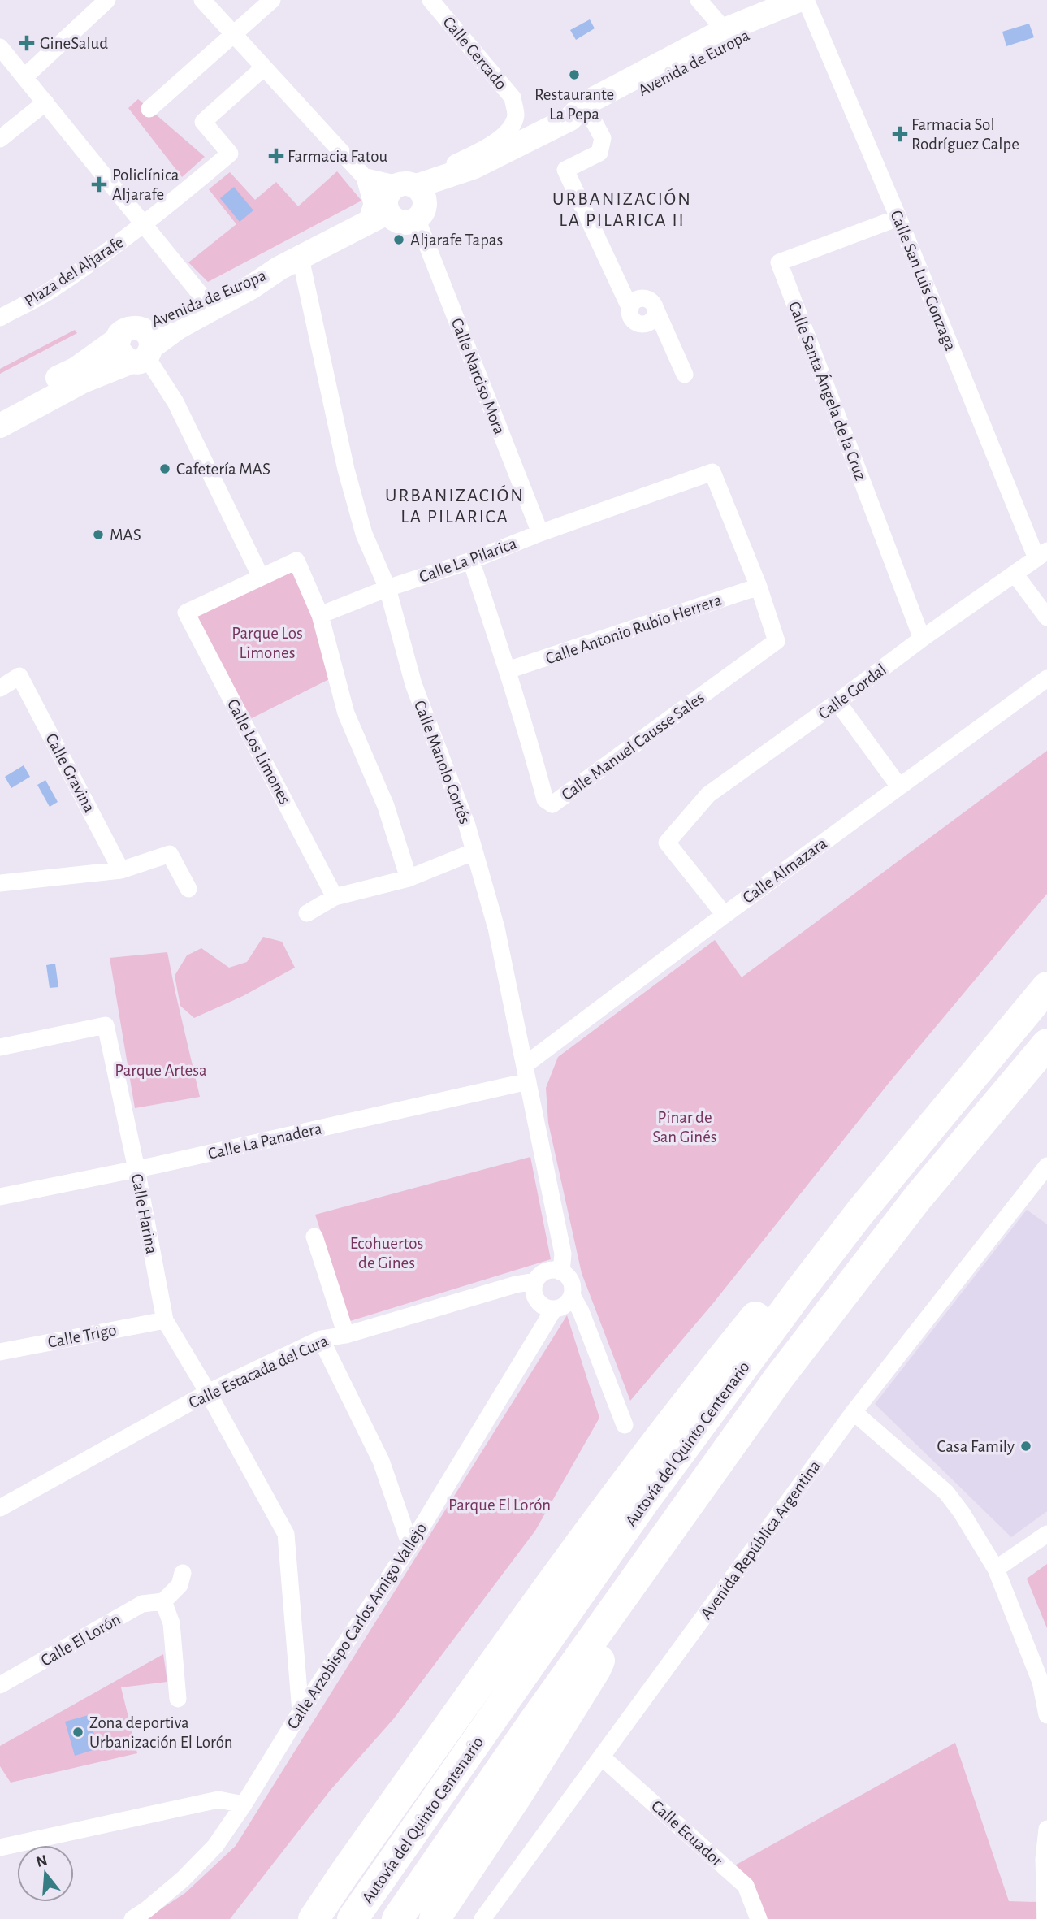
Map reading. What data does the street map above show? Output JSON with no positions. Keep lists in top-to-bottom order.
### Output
{
  "streets": {
    "highway": ["Autovía del Quinto Centenario"],
    "main road": ["Avenida de Europa"],
    "street": [
      "Calle Cercado",
      "Plaza del Aljarafe",
      "Calle San Luis Gonzaga",
      "Calle Narciso Mora",
      "Calle Santa Ángela de la Cruz",
      "Calle La Pilarica",
      "Calle Antonio Rubio Herrera",
      "Calle Gordal",
      "Calle Manuel Causse Sales",
      "Calle Los Limones",
      "Calle Manolo Cortés",
      "Calle Gravina",
      "Calle Almazara",
      "Calle La Panadera",
      "Calle Harina",
      "Calle Trigo",
      "Calle Estacada del Cura",
      "Avenida República Argentina",
      "Calle Arzobispo Carlos Amigo Vallejo",
      "Calle El Lorón",
      "Calle Ecuador"
    ]
  },
  "crossings": [
    ["Calle Cercado", "Avenida de Europa"],
    ["Calle Cercado", "Calle Narciso Mora"],
    ["Avenida de Europa", "Calle San Luis Gonzaga"],
    ["Avenida de Europa", "Calle Narciso Mora"],
    ["Avenida de Europa", "Calle Manolo Cortés"],
    ["Calle San Luis Gonzaga", "Calle Santa Ángela de la Cruz"],
    ["Calle San Luis Gonzaga", "Calle Gordal"],
    ["Calle Narciso Mora", "Calle La Pilarica"],
    ["Calle Santa Ángela de la Cruz", "Calle Gordal"],
    ["Calle La Pilarica", "Calle Manuel Causse Sales"],
    ["Calle La Pilarica", "Calle Los Limones"],
    ["Calle La Pilarica", "Calle Manolo Cortés"],
    ["Calle Antonio Rubio Herrera", "Calle Manuel Causse Sales"],
    ["Calle Gordal", "Calle Almazara"],
    ["Calle Manolo Cortés", "Calle Almazara"],
    ["Calle Manolo Cortés", "Calle La Panadera"],
    ["Calle Manolo Cortés", "Calle Estacada del Cura"],
    ["Calle Manolo Cortés", "Calle Arzobispo Carlos Amigo Vallejo"],
    ["Calle Almazara", "Calle La Panadera"],
    ["Calle La Panadera", "Calle Harina"],
    ["Calle Harina", "Calle Trigo"],
    ["Calle Harina", "Calle Estacada del Cura"],
    ["Calle Harina", "Calle Arzobispo Carlos Amigo Vallejo"],
    ["Calle Estacada del Cura", "Calle Arzobispo Carlos Amigo Vallejo"],
    ["Avenida República Argentina", "Calle Ecuador"]
  ],
  "districts": ["URBANIZACIÓN LA PILARICA II", "URBANIZACIÓN LA PILARICA"],
  "parks": [
    "Parque Los Limones",
    "Parque Artesa",
    "Pinar de San Ginés",
    "Ecohuertos de Gines",
    "Parque El Lorón"
  ],
  "places": {
    "health": [
      "GineSalud",
      "Farmacia Sol Rodríguez Calpe",
      "Farmacia Fatou",
      "Policlínica Aljarafe"
    ],
    "other": [
      "Restaurante La Pepa",
      "Aljarafe Tapas",
      "Cafetería MAS",
      "MAS",
      "Casa Family",
      "Zona deportiva Urbanización El Lorón"
    ]
  },
  "north": "top"
}
